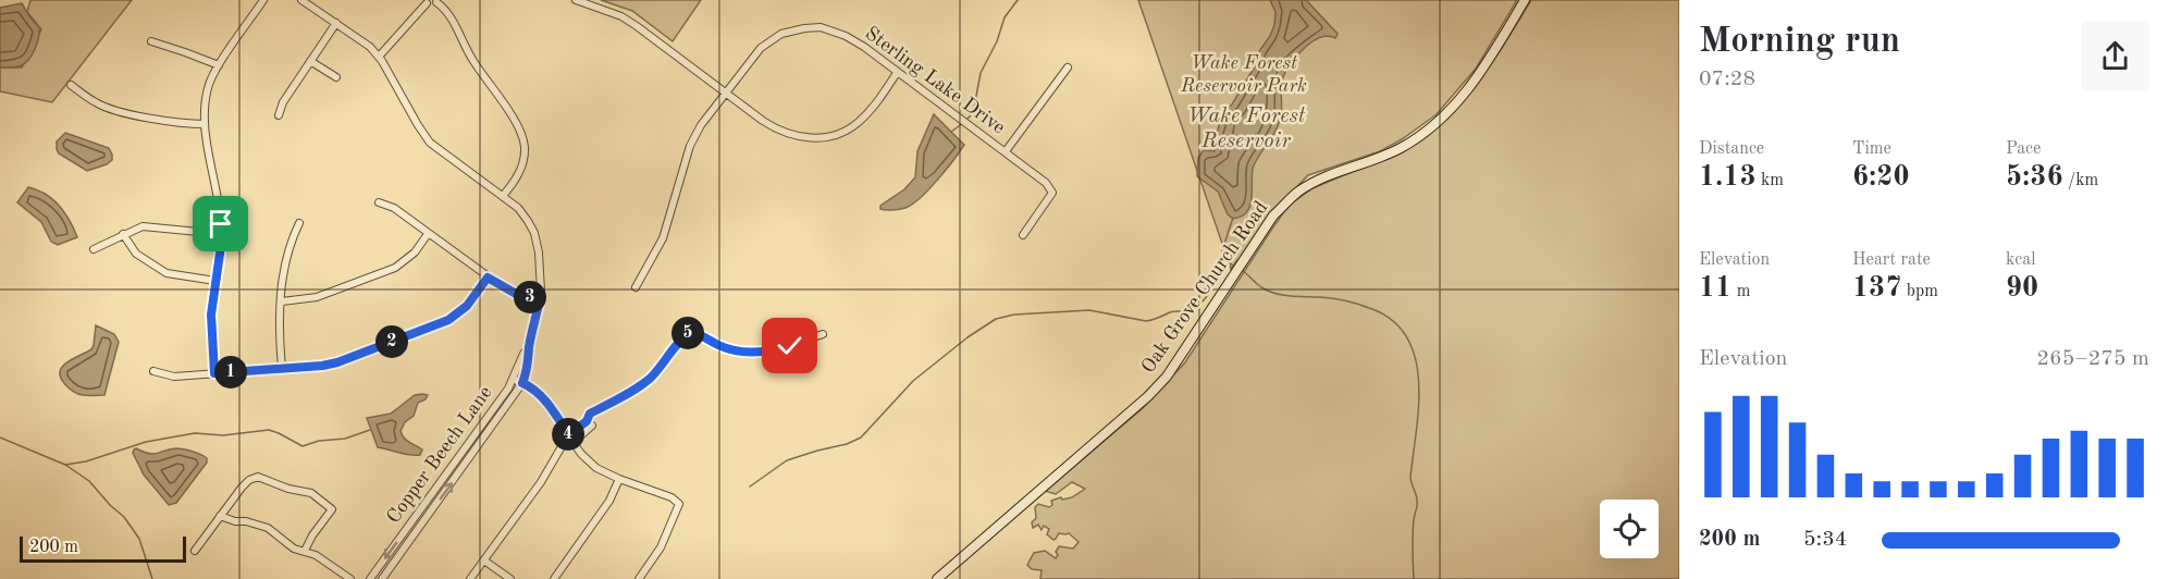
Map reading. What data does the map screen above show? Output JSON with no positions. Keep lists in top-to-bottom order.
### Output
{
  "streets": {
    "main road": ["Oak Grove Church Road"],
    "street": ["Sterling Lake Drive", "Copper Beech Lane"]
  },
  "water": ["Wake Forest Reservoir"],
  "parks": ["Wake Forest Reservoir Park"],
  "scale_bar": "200 m",
  "page": {
    "heading": ["Morning run", "07:28"],
    "stats": [
      ["Distance", "1.13 km"],
      ["Time", "6:20"],
      ["Pace", "5:36 /km"],
      ["Elevation", "11 m"],
      ["Heart rate", "137 bpm"],
      ["kcal", "90"]
    ],
    "pins": [
      "3",
      "5",
      "2",
      "1",
      "4"
    ],
    "chart": ["Elevation", "265–275 m"],
    "list": [
      {
        "name": "200 m",
        "note": "5:34"
      }
    ],
    "scale": "200 m"
  }
}
